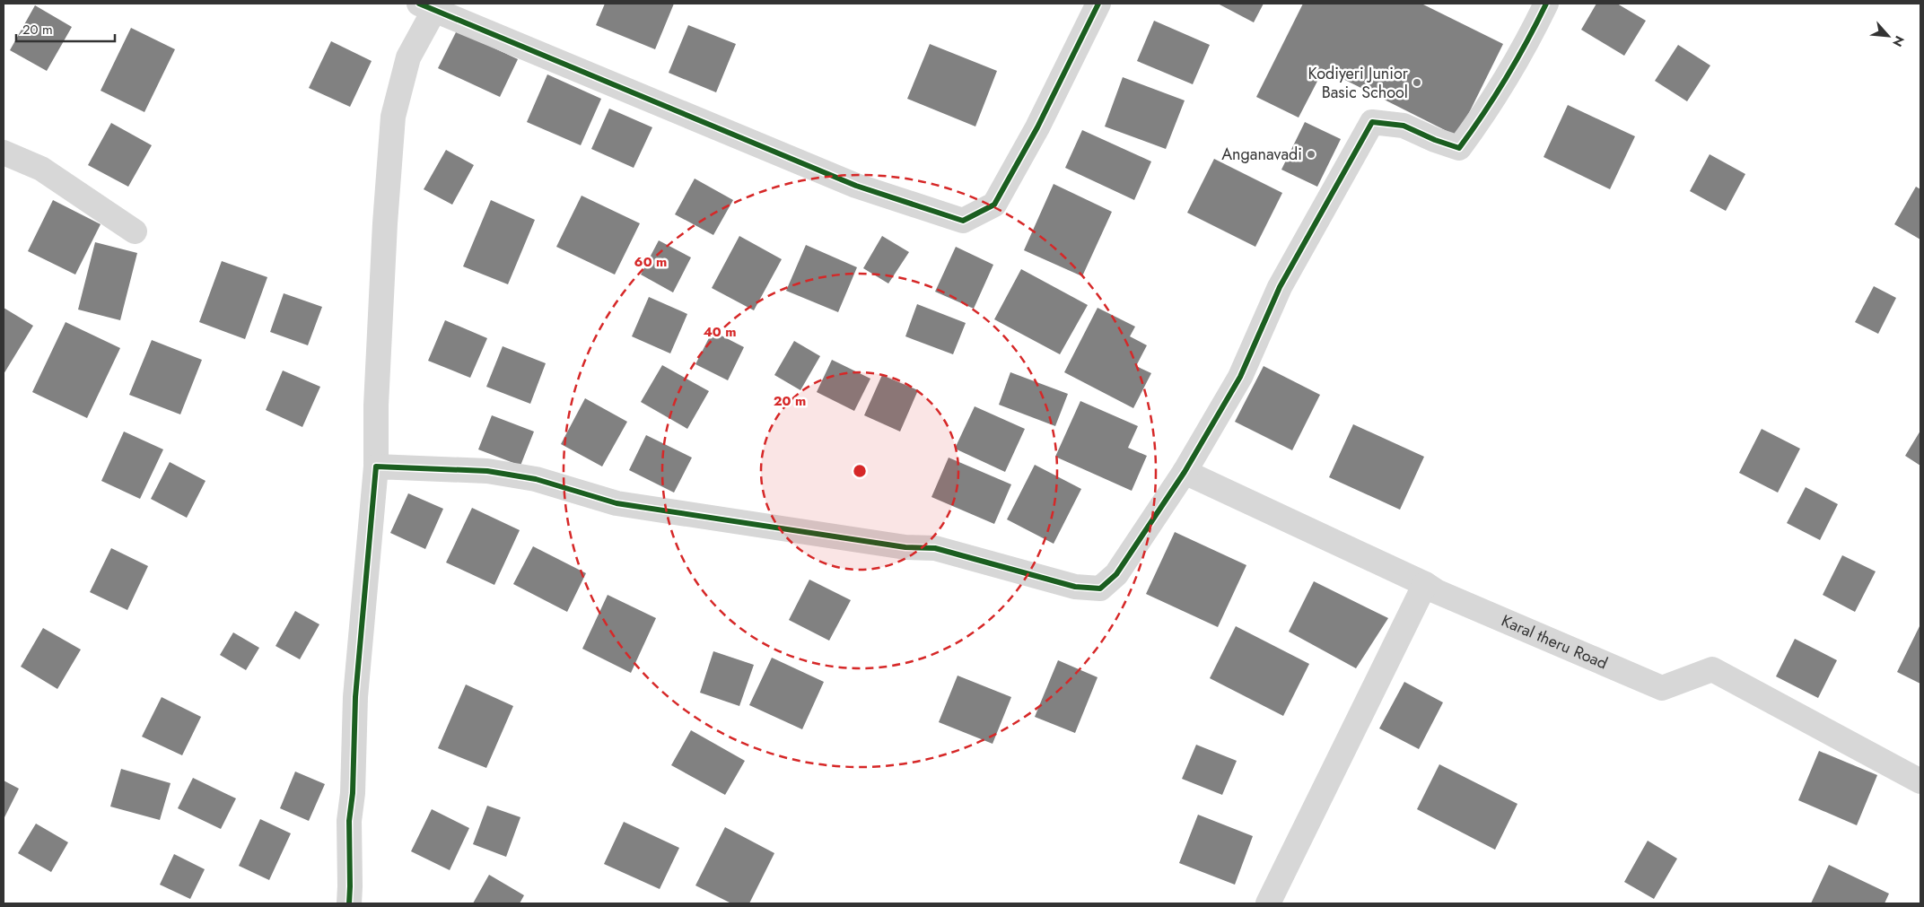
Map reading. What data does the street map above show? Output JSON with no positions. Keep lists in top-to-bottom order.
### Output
{
  "streets": {
    "street": ["Karal theru Road"]
  },
  "places": ["Kodiyeri Junior Basic School", "Anganavadi"],
  "scale_bar": "20 m",
  "north": "bottom right",
  "rings": ["60 m", "40 m", "20 m"]
}
